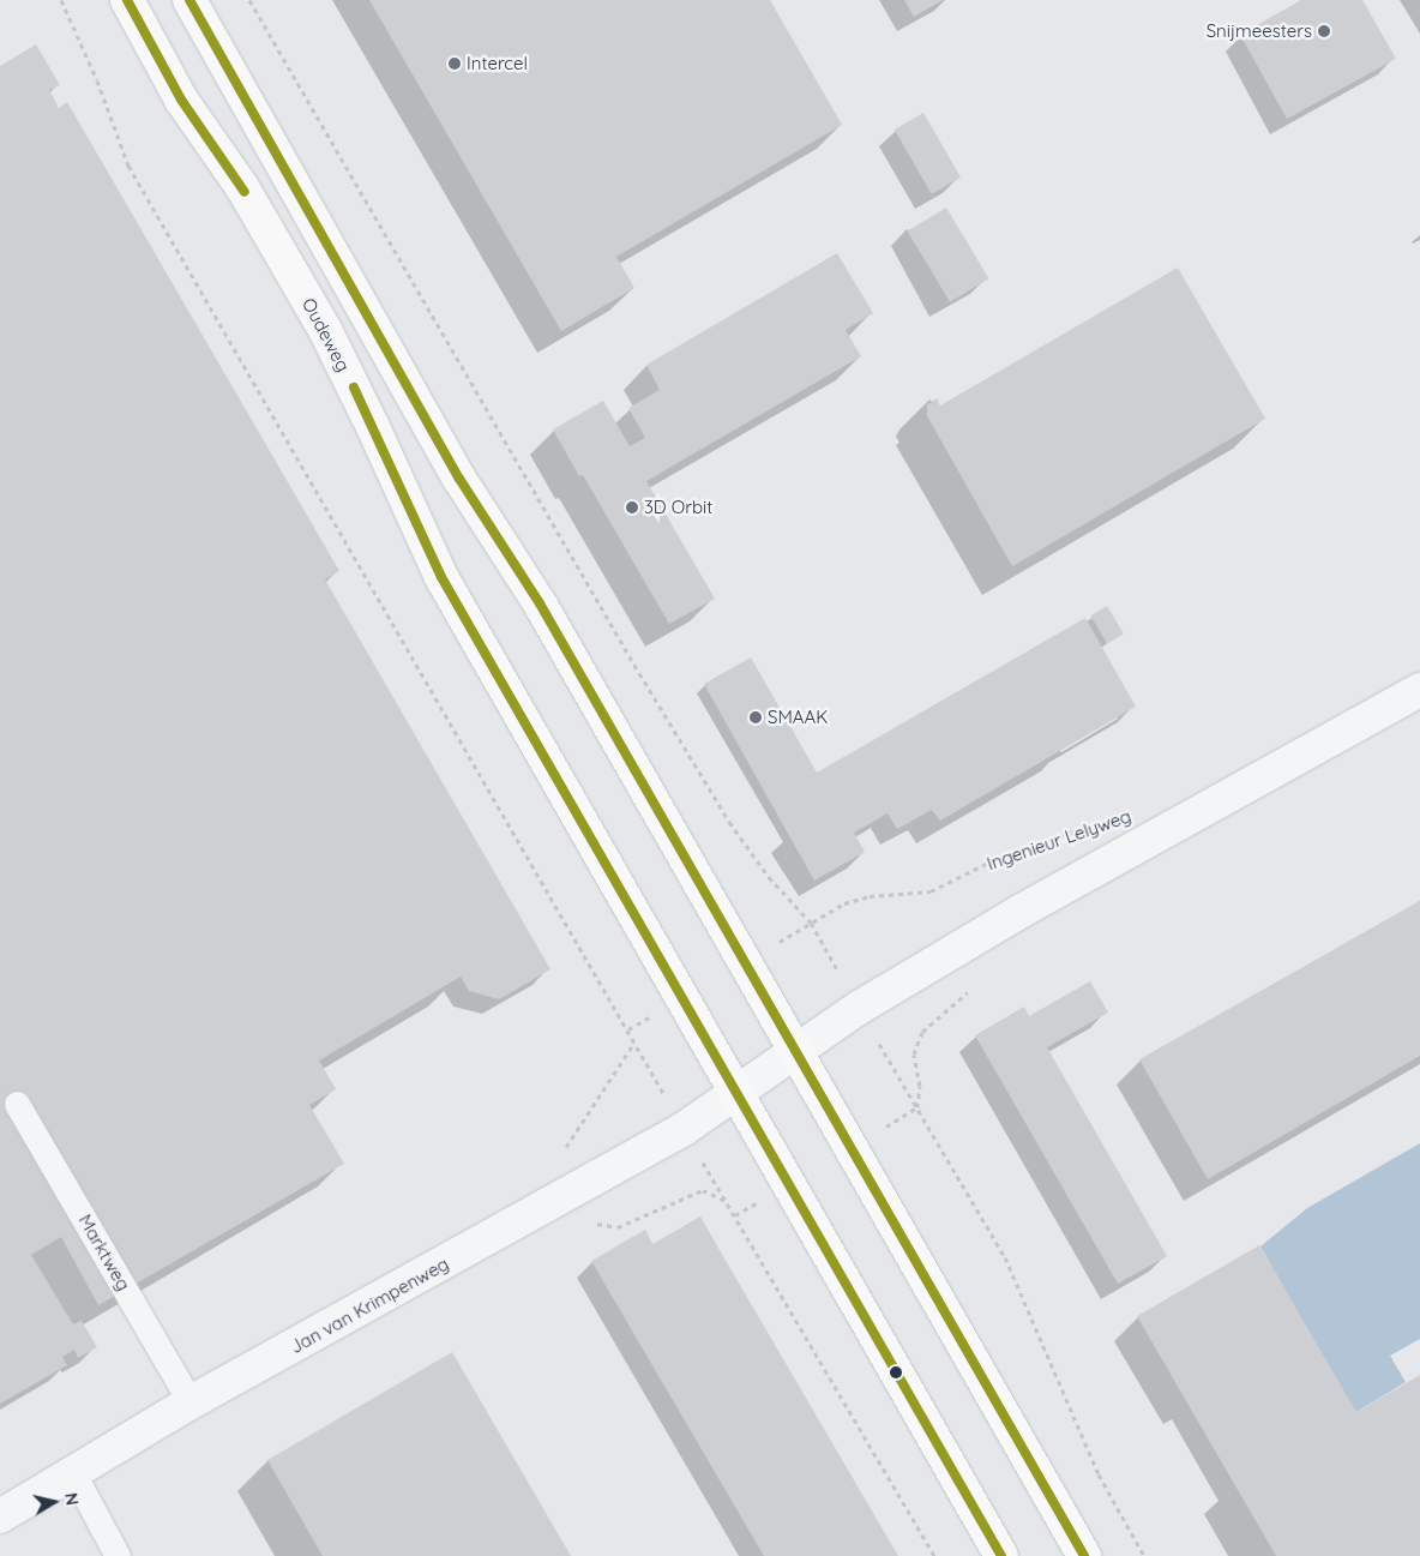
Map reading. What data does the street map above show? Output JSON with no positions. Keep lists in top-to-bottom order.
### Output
{
  "streets": {
    "main road": ["Oudeweg"],
    "street": ["Ingenieur Lelyweg", "Jan van Krimpenweg"],
    "lane": ["Marktweg"]
  },
  "crossings": [
    ["Oudeweg", "Ingenieur Lelyweg"],
    ["Oudeweg", "Jan van Krimpenweg"],
    ["Ingenieur Lelyweg", "Jan van Krimpenweg"],
    ["Marktweg", "Jan van Krimpenweg"]
  ],
  "places": [
    "Snijmeesters",
    "Intercel",
    "3D Orbit",
    "SMAAK"
  ],
  "north": "right"
}
